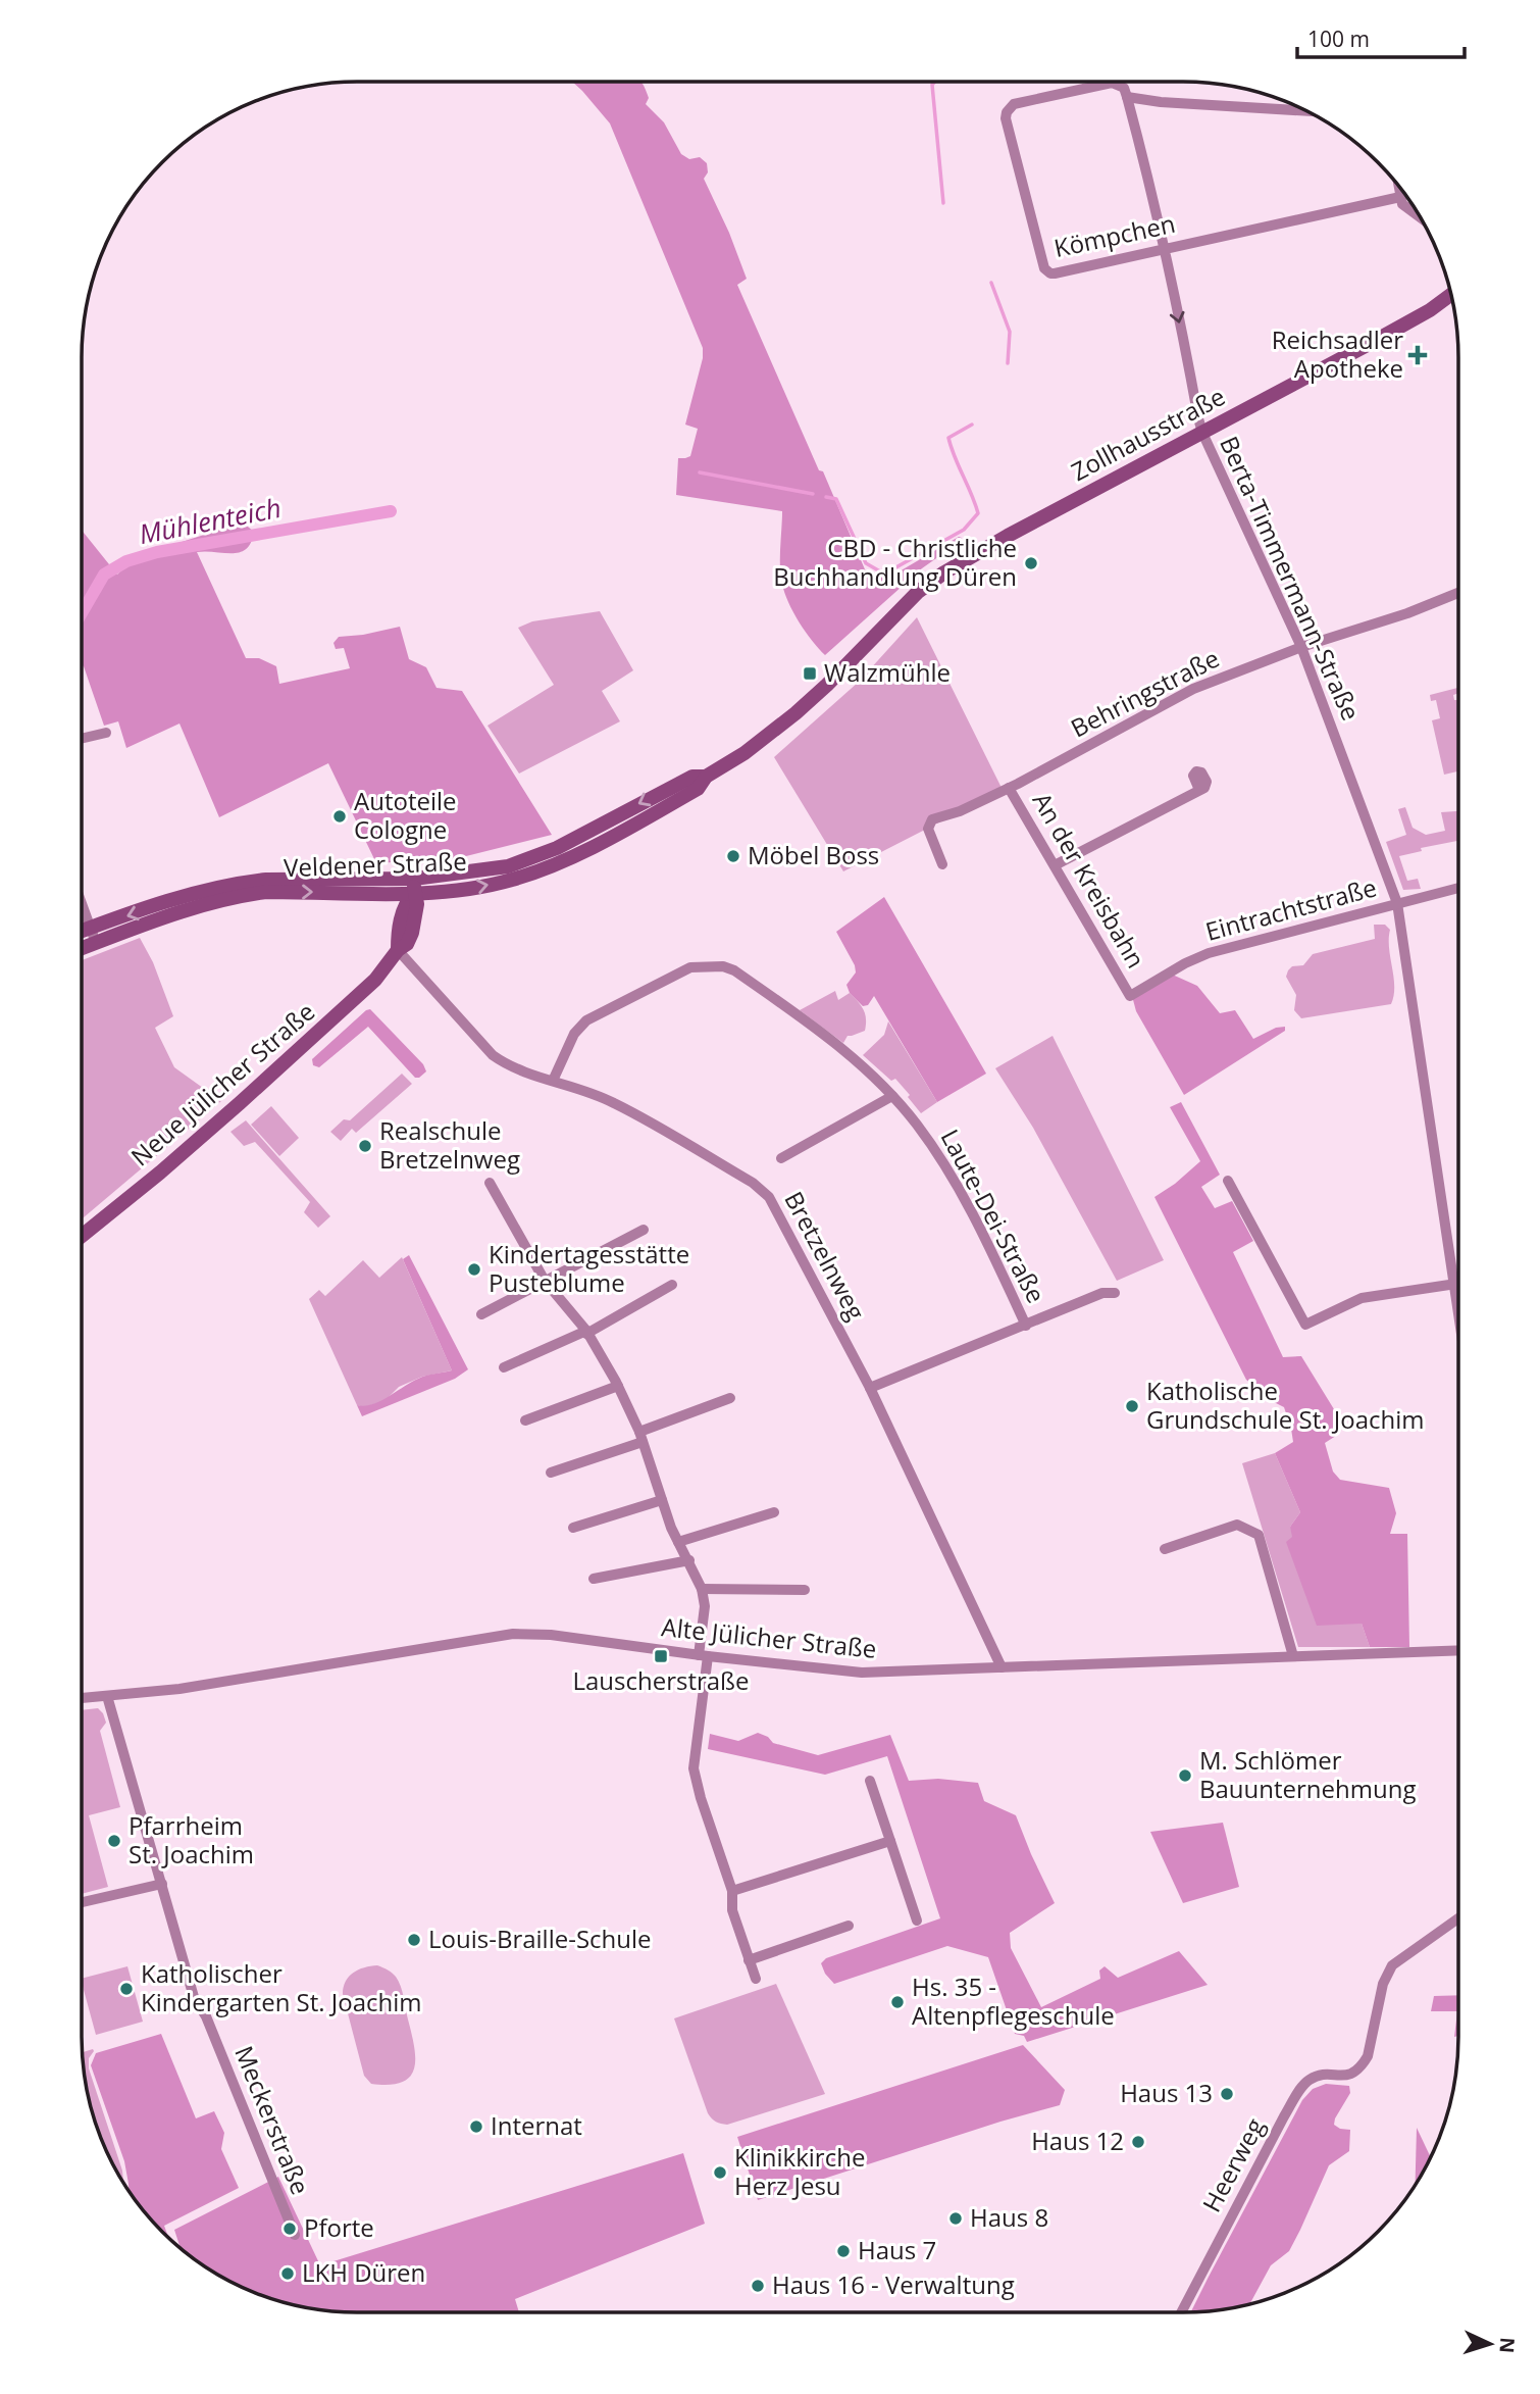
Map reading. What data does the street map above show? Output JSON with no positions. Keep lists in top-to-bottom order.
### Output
{
  "streets": {
    "street": [
      "Kömpchen",
      "Zollhausstraße",
      "Berta-Timmermann-Straße",
      "Behringstraße",
      "Veldener Straße",
      "An der Kreisbahn",
      "Eintrachtstraße",
      "Neue Jülicher Straße",
      "Laute-Dei-Straße",
      "Bretzelnweg",
      "Alte Jülicher Straße",
      "Meckerstraße",
      "Heerweg"
    ]
  },
  "crossings": [
    ["Kömpchen", "Berta-Timmermann-Straße"],
    ["Zollhausstraße", "Berta-Timmermann-Straße"],
    ["Zollhausstraße", "Veldener Straße"],
    ["Berta-Timmermann-Straße", "Behringstraße"],
    ["Berta-Timmermann-Straße", "Eintrachtstraße"],
    ["Behringstraße", "An der Kreisbahn"],
    ["An der Kreisbahn", "Eintrachtstraße"],
    ["Neue Jülicher Straße", "Bretzelnweg"],
    ["Laute-Dei-Straße", "Bretzelnweg"],
    ["Bretzelnweg", "Alte Jülicher Straße"],
    ["Alte Jülicher Straße", "Meckerstraße"]
  ],
  "water": ["Mühlenteich"],
  "places": {
    "health": ["Reichsadler Apotheke"],
    "other": [
      "CBD - Christliche Buchhandlung Düren",
      "Autoteile Cologne",
      "Möbel Boss",
      "Realschule Bretzelnweg",
      "Kindertagesstätte Pusteblume",
      "Katholische Grundschule St. Joachim",
      "M. Schlömer Bauunternehmung",
      "Pfarrheim St. Joachim",
      "Louis-Braille-Schule",
      "Katholischer Kindergarten St. Joachim",
      "Hs. 35 - Altenpflegeschule",
      "Haus 13",
      "Internat",
      "Haus 12",
      "Klinikkirche Herz Jesu",
      "Haus 8",
      "Pforte",
      "Haus 7",
      "LKH Düren",
      "Haus 16 - Verwaltung"
    ],
    "transit": ["Walzmühle", "Lauscherstraße"]
  },
  "scale_bar": "100 m",
  "north": "right"
}
